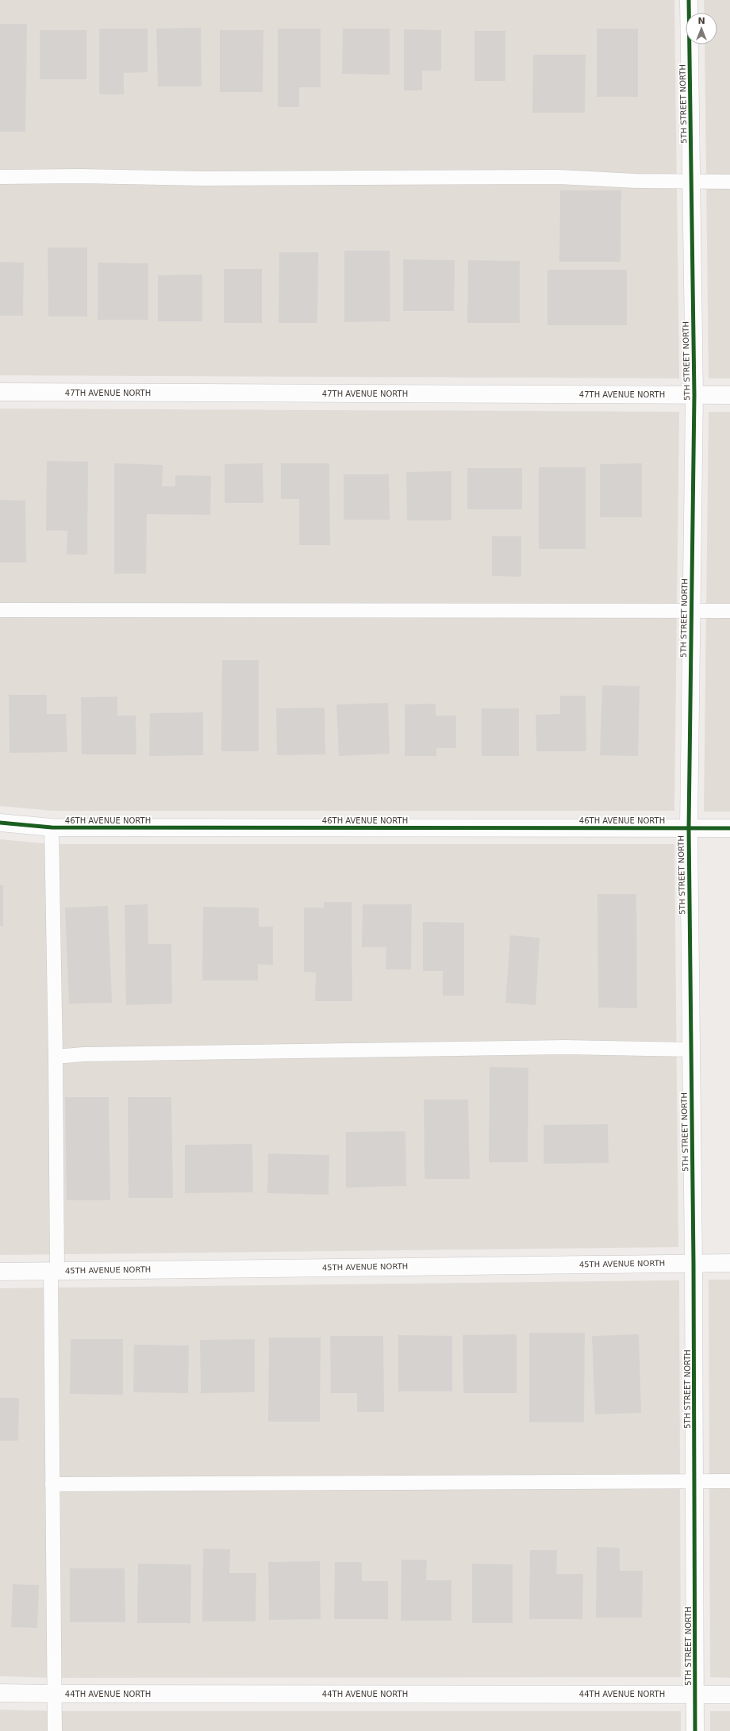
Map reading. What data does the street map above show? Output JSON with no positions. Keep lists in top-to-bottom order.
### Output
{
  "streets": {
    "street": [
      "5TH STREET NORTH",
      "47TH AVENUE NORTH",
      "46TH AVENUE NORTH",
      "45TH AVENUE NORTH",
      "44TH AVENUE NORTH"
    ]
  },
  "crossings": [
    ["5TH STREET NORTH", "47TH AVENUE NORTH"],
    ["5TH STREET NORTH", "46TH AVENUE NORTH"],
    ["5TH STREET NORTH", "45TH AVENUE NORTH"],
    ["5TH STREET NORTH", "44TH AVENUE NORTH"]
  ],
  "north": "top"
}
